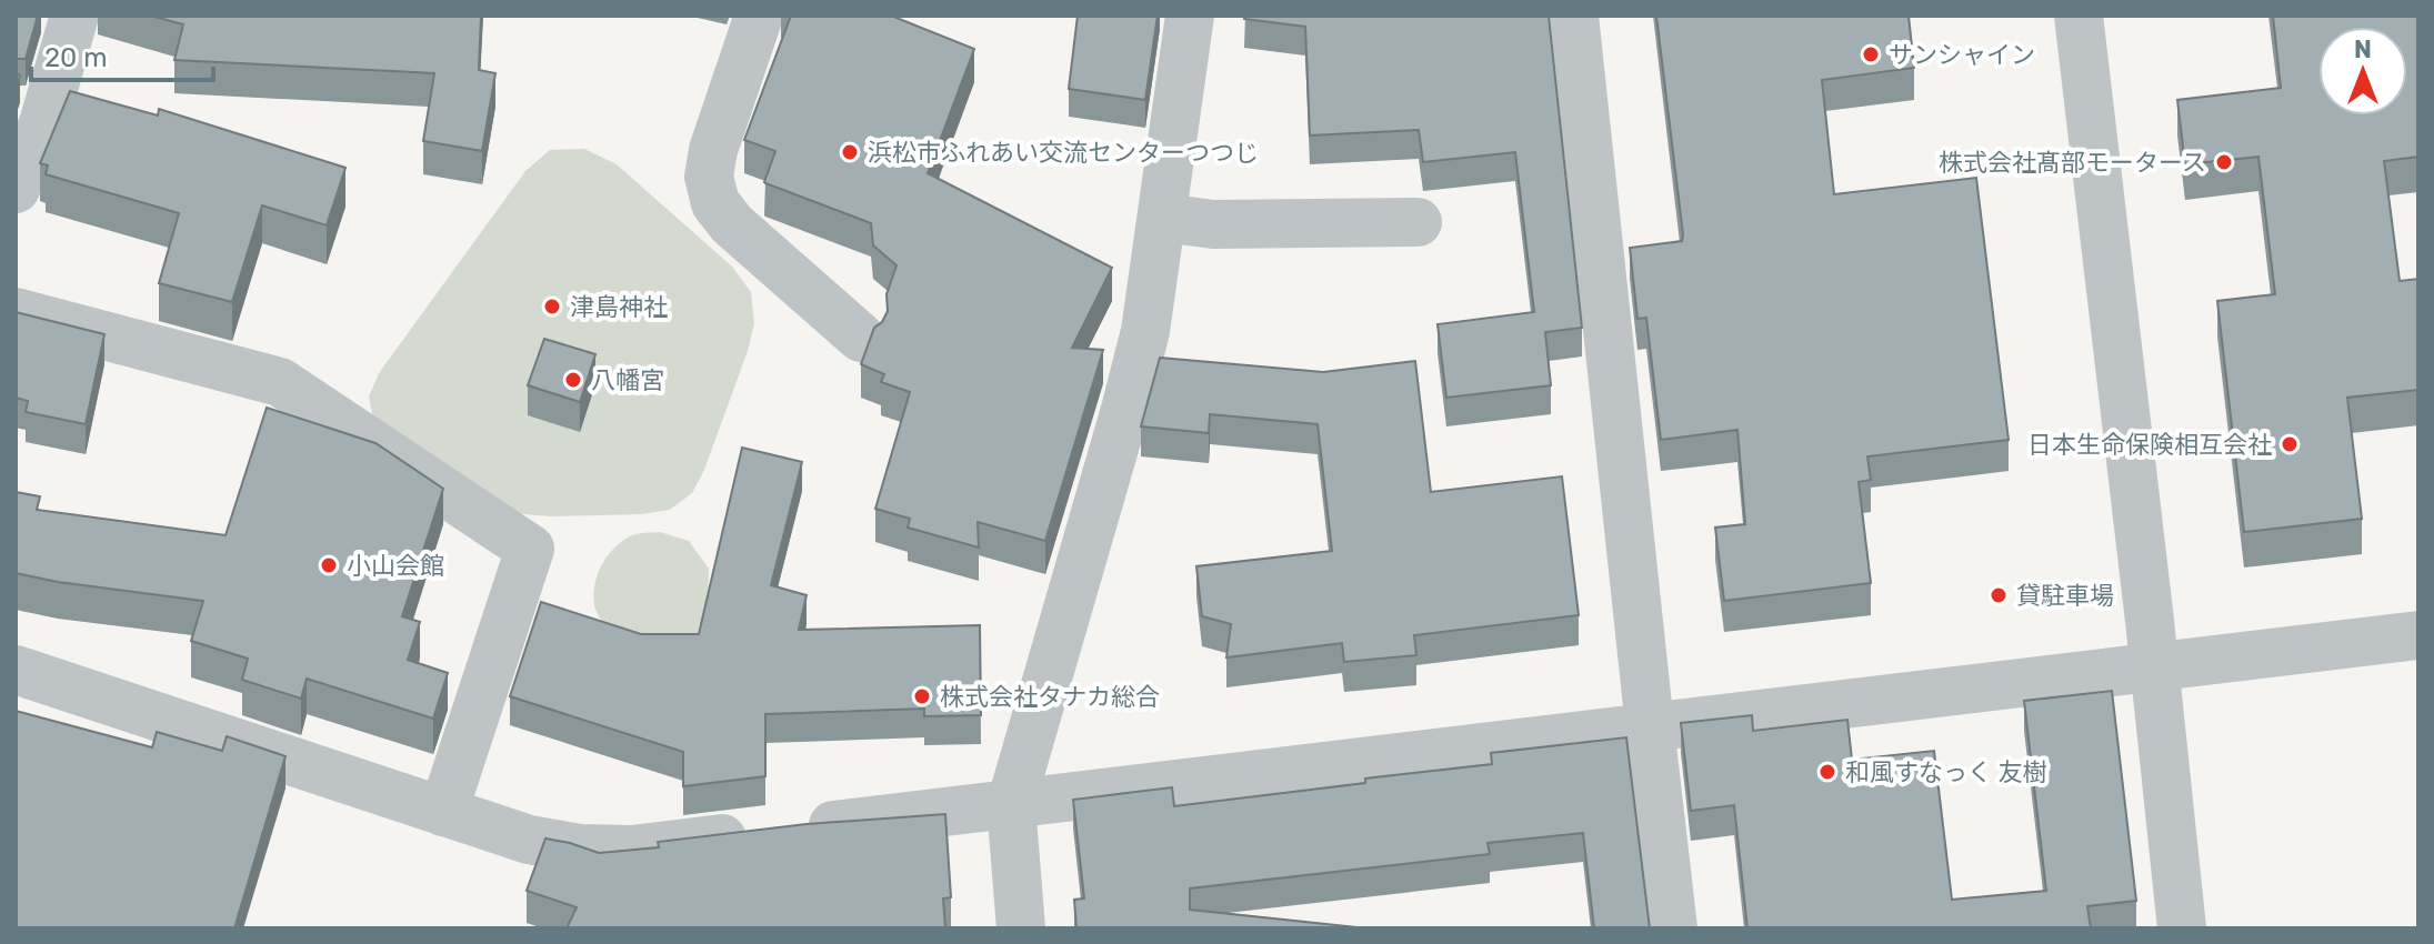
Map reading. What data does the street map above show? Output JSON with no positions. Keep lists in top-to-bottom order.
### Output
{
  "places": [
    "サンシャイン",
    "浜松市ふれあい交流センターつつじ",
    "株式会社髙部モータース",
    "津島神社",
    "八幡宮",
    "日本生命保険相互会社",
    "小山会館",
    "貸駐車場",
    "株式会社タナカ総合",
    "和風すなっく 友樹"
  ],
  "scale_bar": "20 m",
  "north": "top"
}
